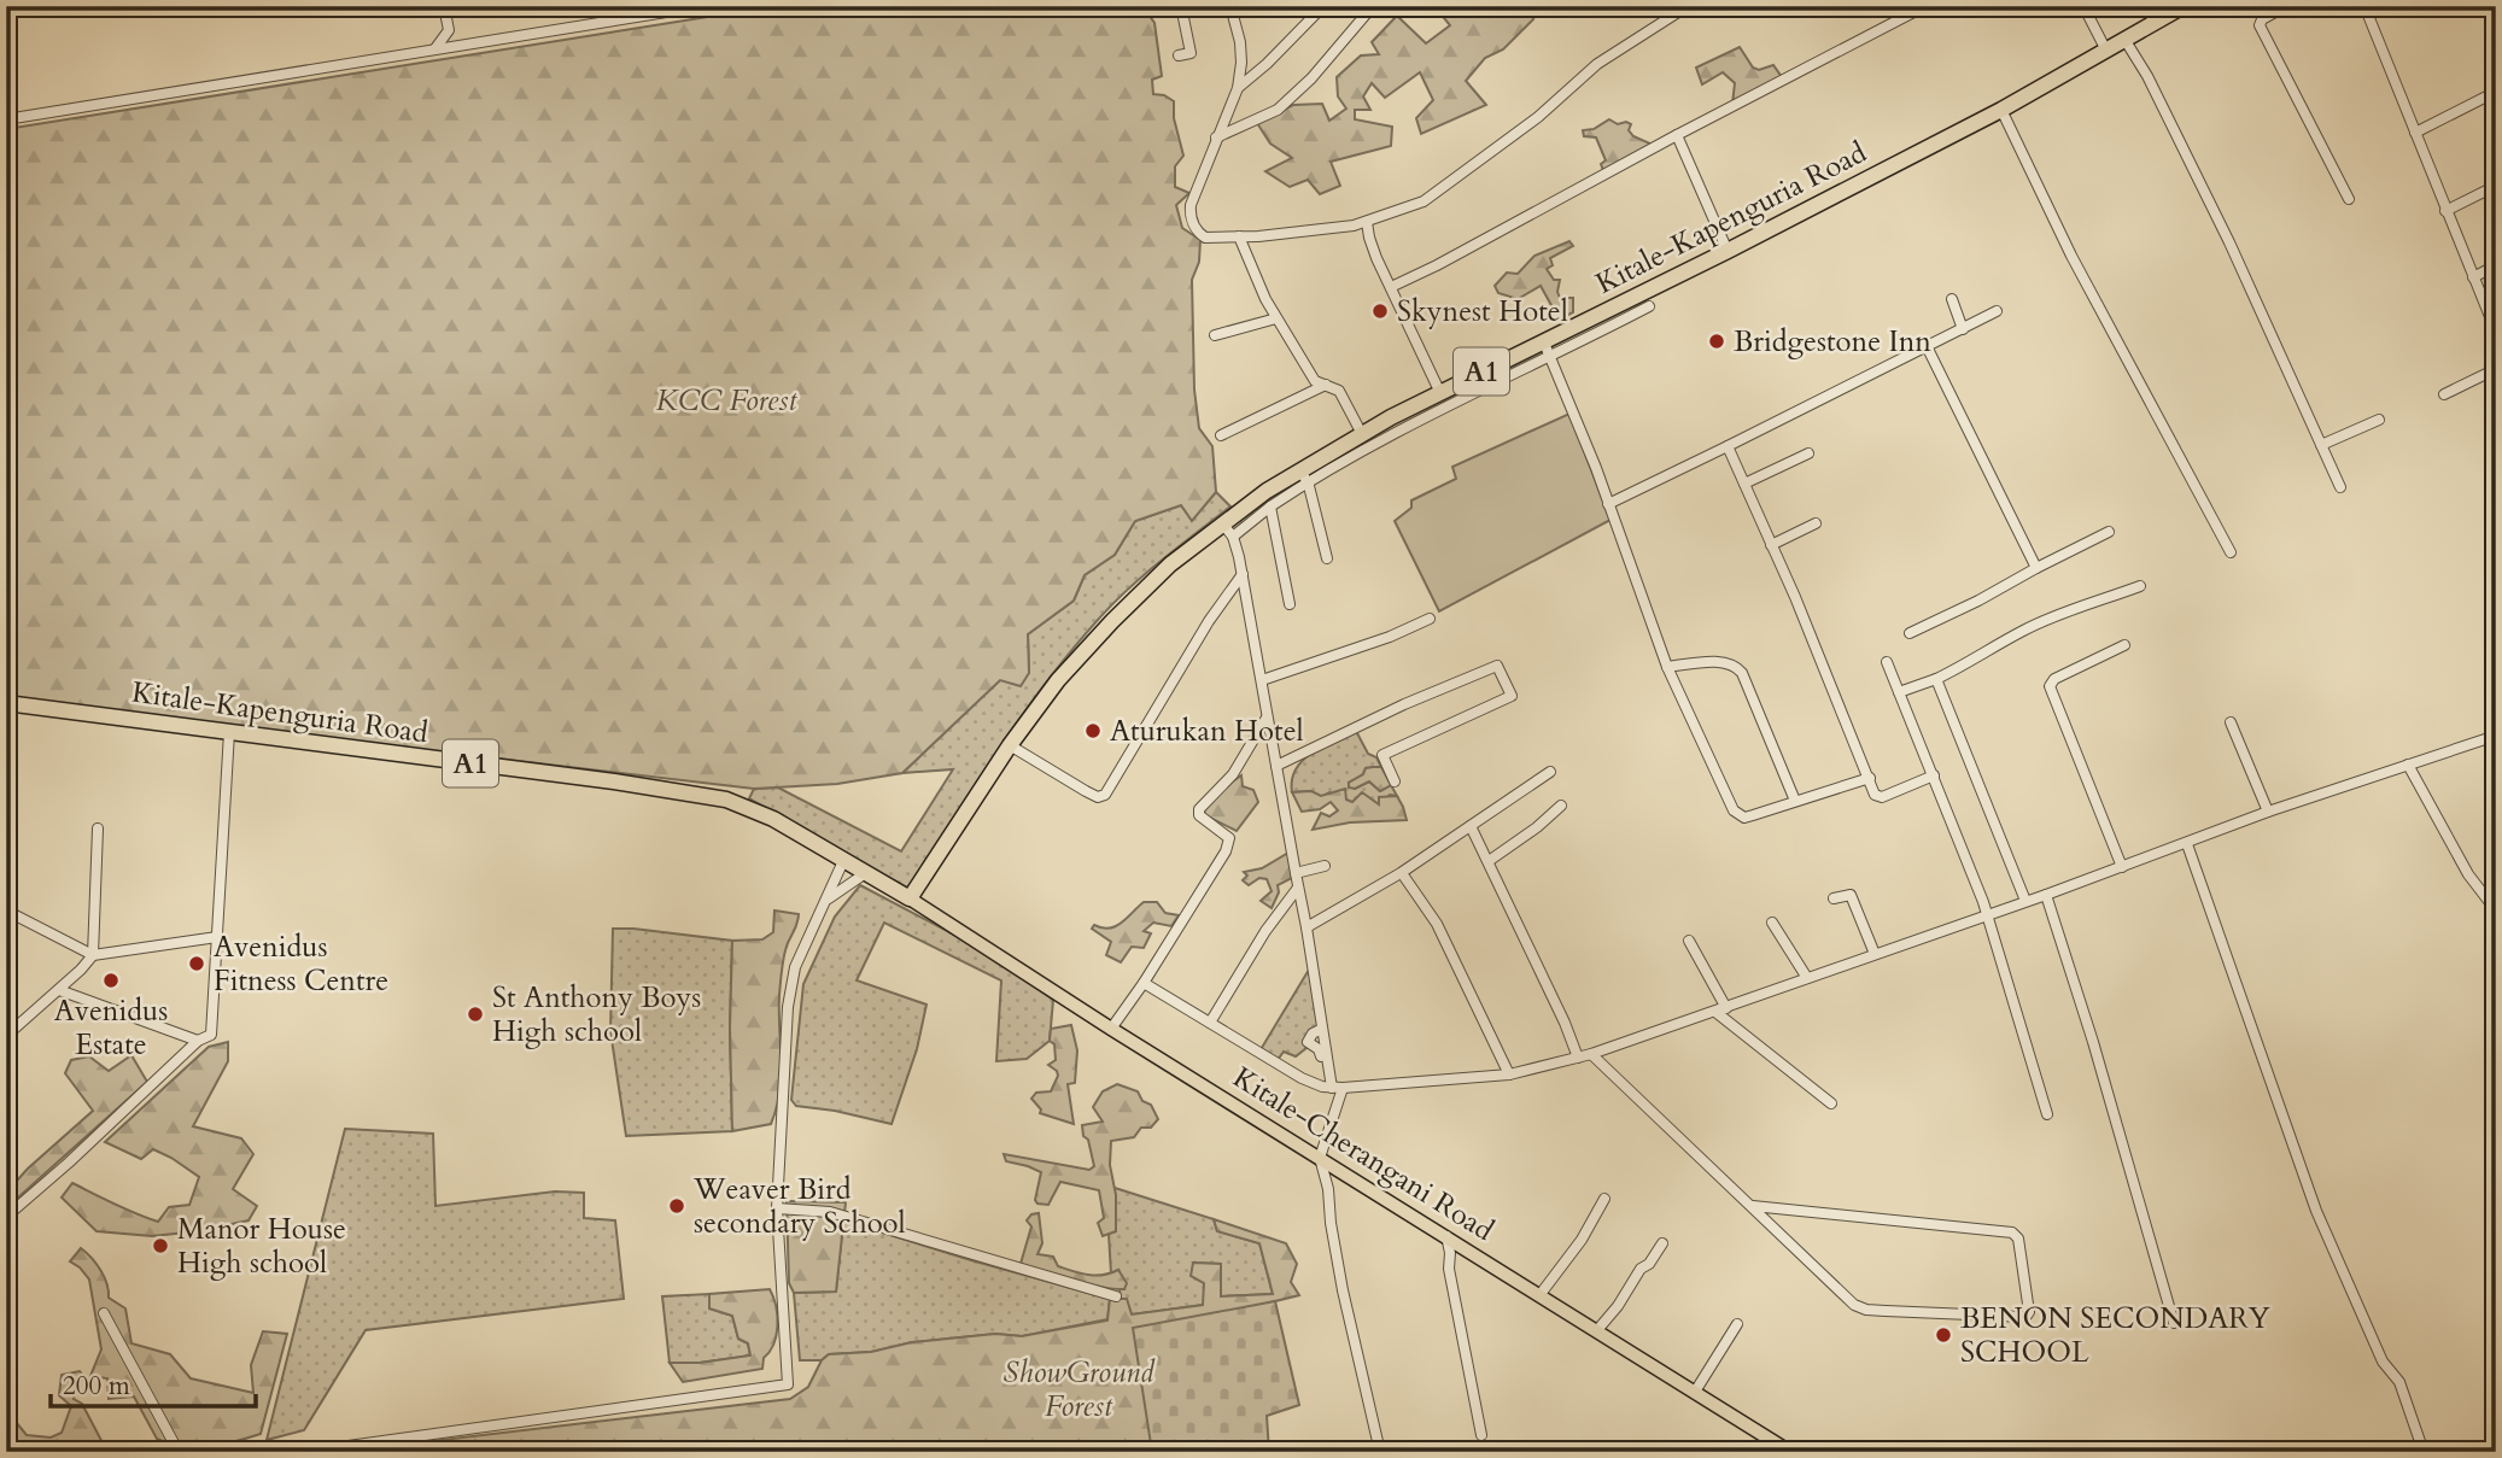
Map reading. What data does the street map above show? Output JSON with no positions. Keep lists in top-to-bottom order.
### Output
{
  "streets": {
    "highway": ["Kitale-Kapenguria Road", "A1"],
    "main road": ["Kitale-Cherangani Road"]
  },
  "crossings": [
    ["Kitale-Kapenguria Road", "Kitale-Cherangani Road"]
  ],
  "parks": ["KCC Forest", "ShowGround Forest"],
  "places": [
    "Skynest Hotel",
    "Bridgestone Inn",
    "Aturukan Hotel",
    "Avenidus Fitness Centre",
    "Avenidus Estate",
    "St Anthony Boys High school",
    "Weaver Bird secondary School",
    "Manor House High school",
    "BENON SECONDARY SCHOOL"
  ],
  "scale_bar": "200 m"
}
